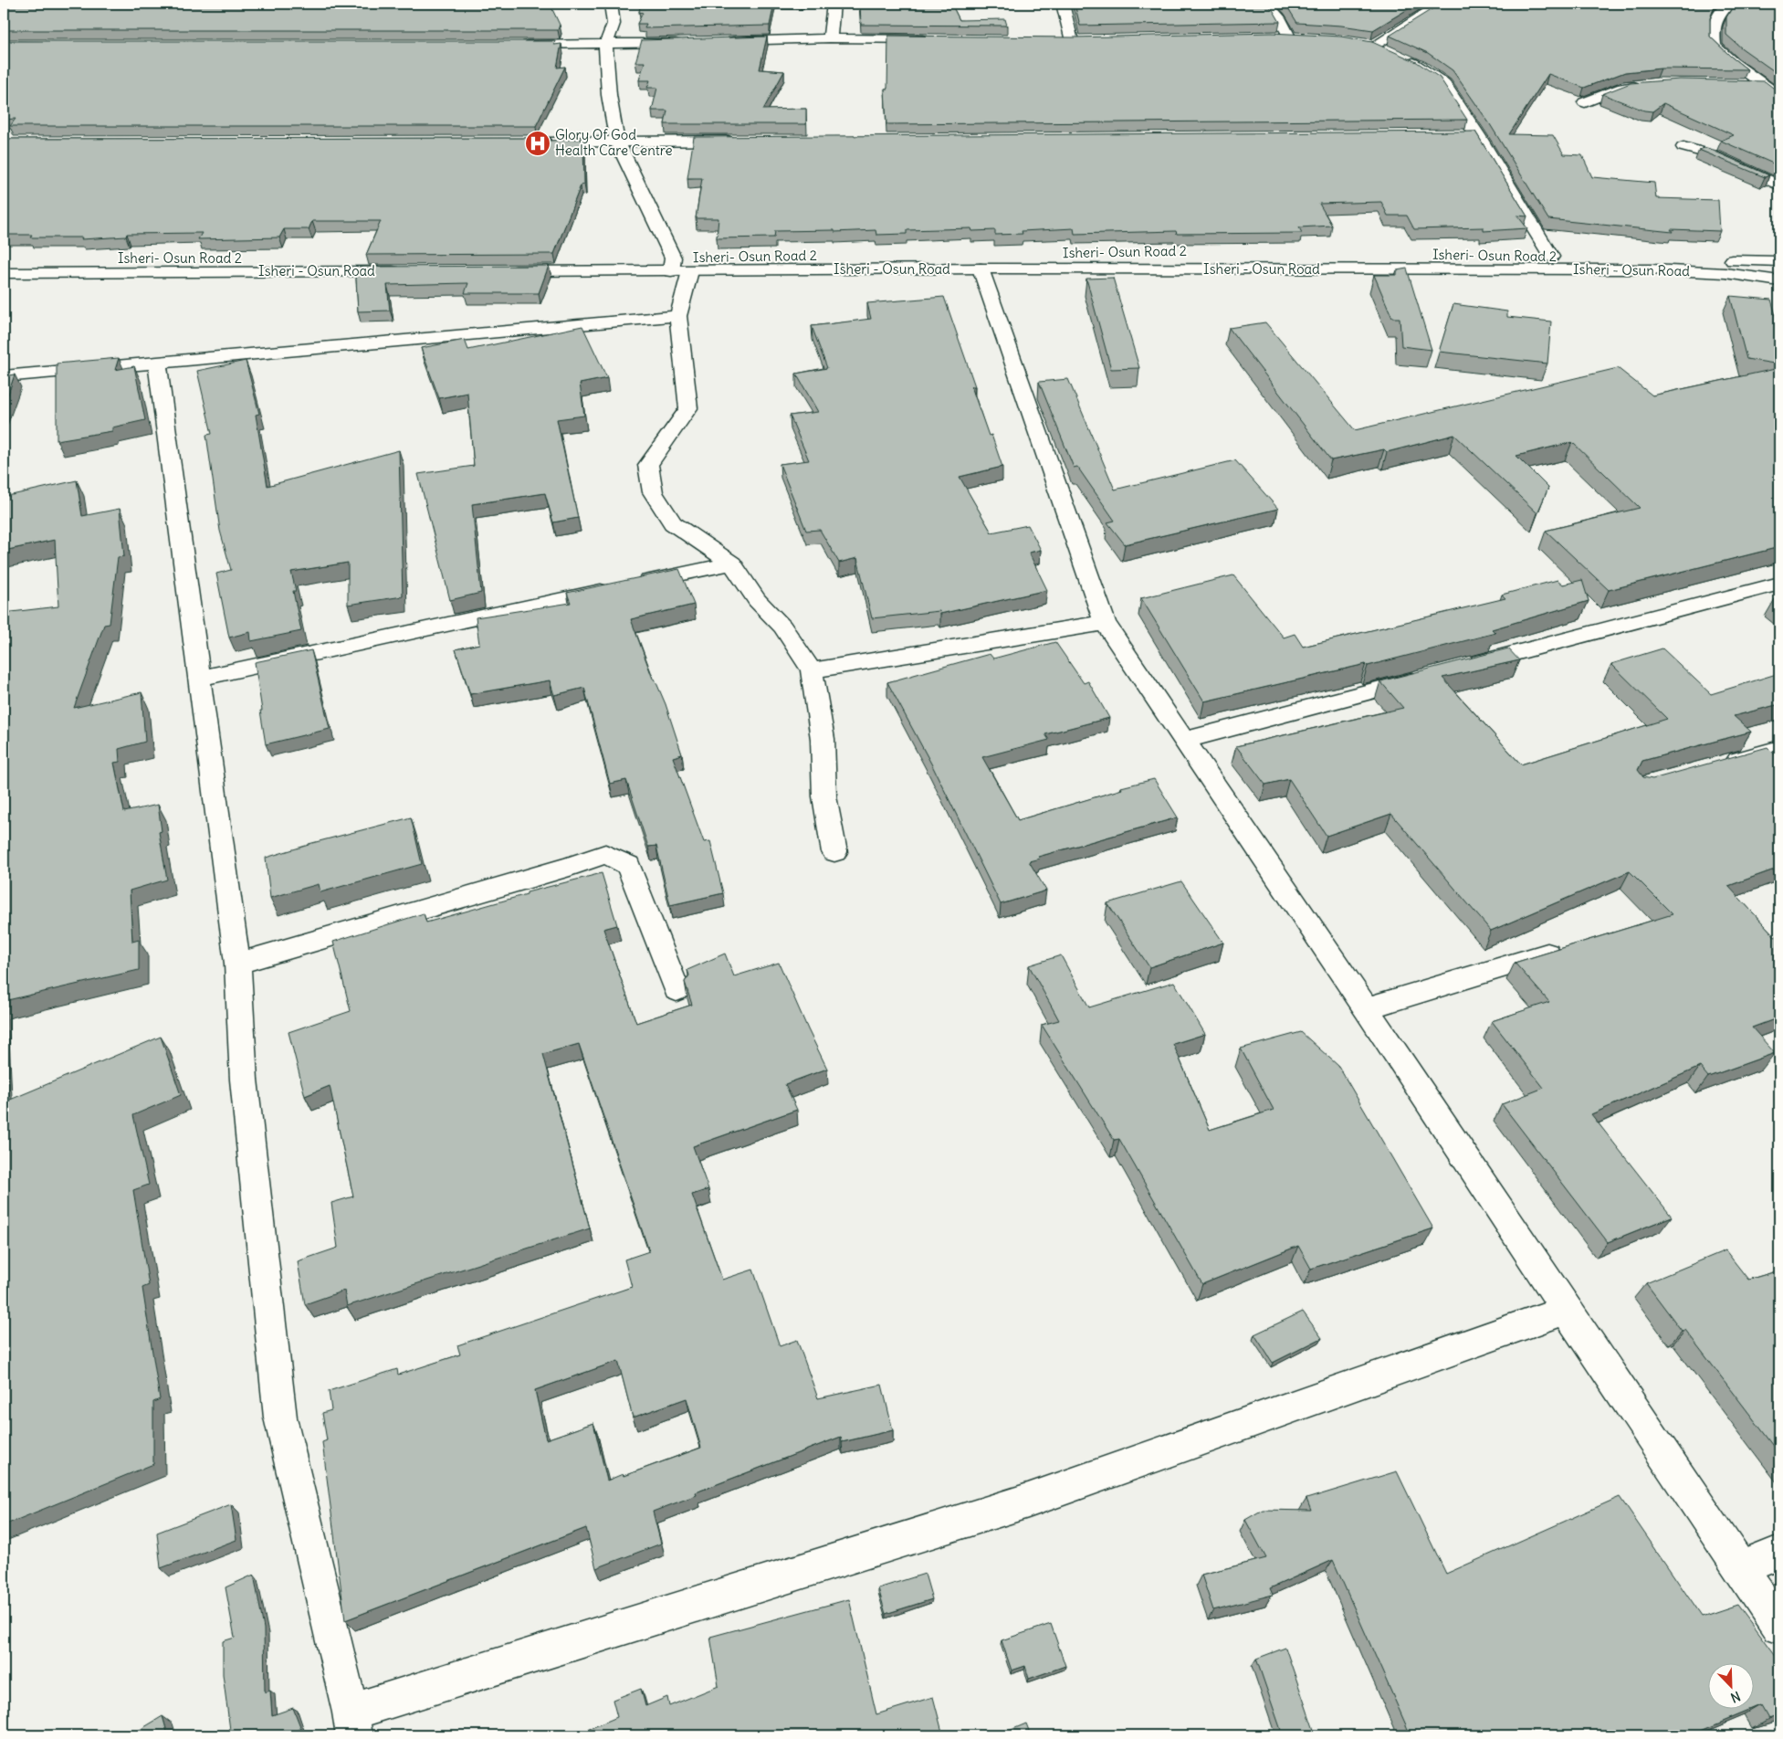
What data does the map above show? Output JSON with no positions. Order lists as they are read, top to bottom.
{
  "streets": {
    "street": ["Isheri- Osun Road 2", "Isheri - Osun Road"]
  },
  "crossings": [
    ["Isheri- Osun Road 2", "Isheri - Osun Road"]
  ],
  "places": {
    "hospital": ["Glory Of God Health Care Centre"]
  },
  "north": "bottom right"
}
